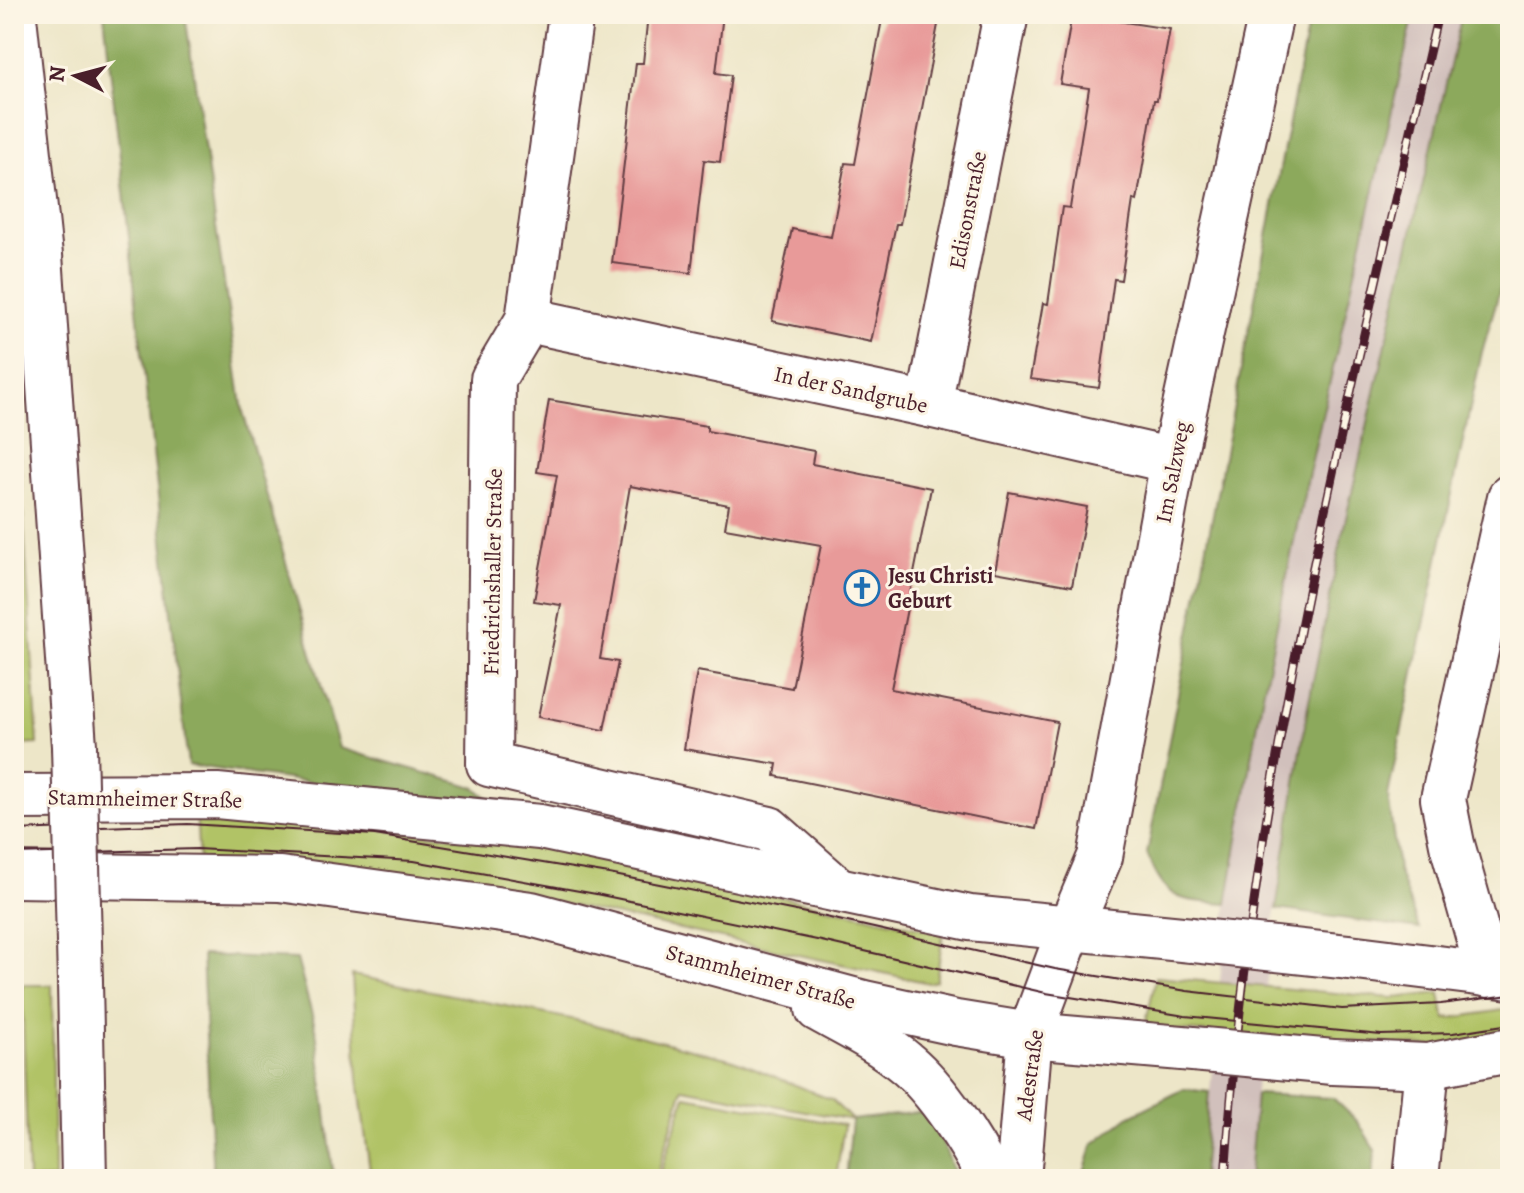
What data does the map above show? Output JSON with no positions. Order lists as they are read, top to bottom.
{
  "streets": {
    "main road": [
      "Edisonstraße",
      "In der Sandgrube",
      "Im Salzweg",
      "Friedrichshaller Straße",
      "Stammheimer Straße",
      "Adestraße"
    ]
  },
  "crossings": [
    ["Edisonstraße", "In der Sandgrube"],
    ["In der Sandgrube", "Im Salzweg"],
    ["In der Sandgrube", "Friedrichshaller Straße"],
    ["Im Salzweg", "Stammheimer Straße"],
    ["Im Salzweg", "Adestraße"],
    ["Friedrichshaller Straße", "Stammheimer Straße"],
    ["Stammheimer Straße", "Adestraße"]
  ],
  "places": {
    "church": ["Jesu Christi Geburt"]
  },
  "north": "left"
}
